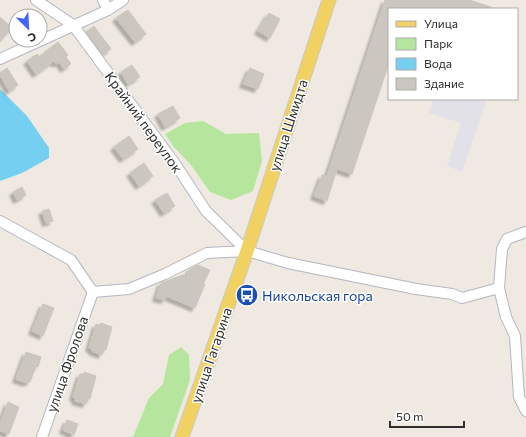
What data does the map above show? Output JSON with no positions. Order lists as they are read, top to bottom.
{
  "streets": {
    "main road": ["улица Шмидта", "улица Гагарина"],
    "street": ["Крайний переулок", "улица Фролова"]
  },
  "crossings": [
    ["Крайний переулок", "улица Шмидта"],
    ["Крайний переулок", "улица Гагарина"],
    ["улица Шмидта", "улица Гагарина"]
  ],
  "places": {
    "bus stop": ["Никольская гора"]
  },
  "legend": [
    "Улица",
    "Парк",
    "Вода",
    "Здание"
  ],
  "scale_bar": "50 m",
  "north": "bottom right"
}
